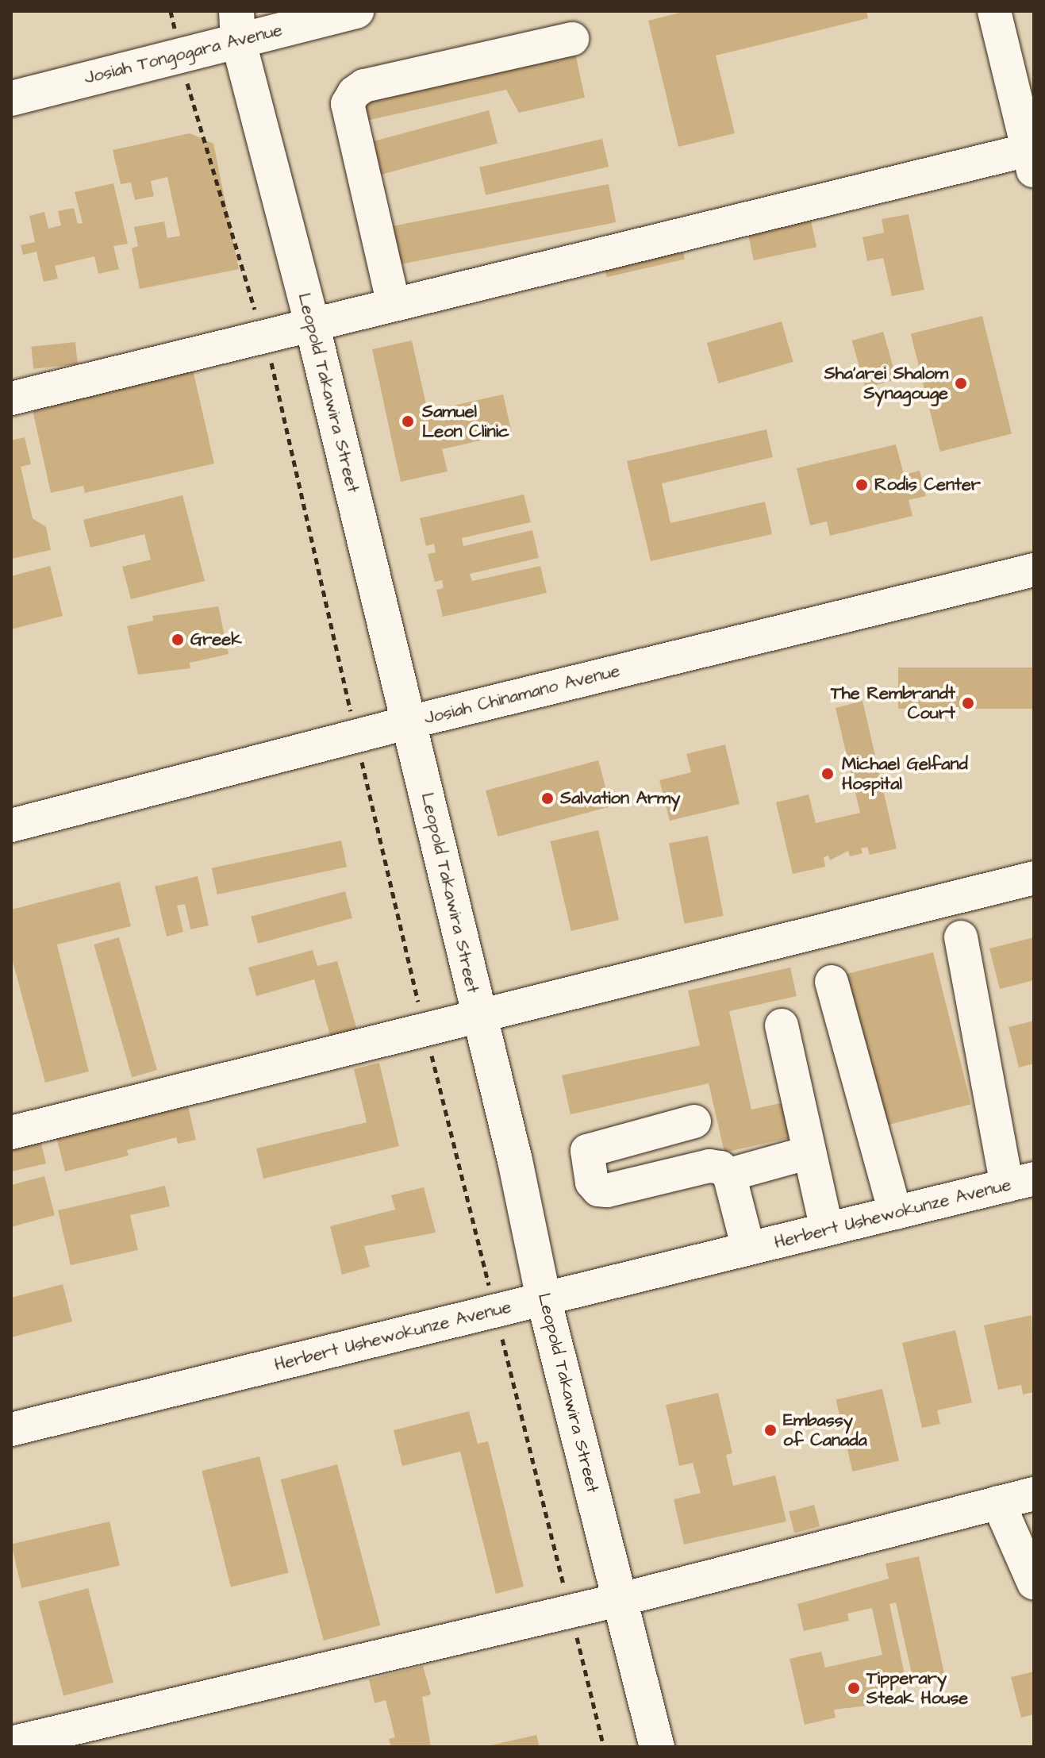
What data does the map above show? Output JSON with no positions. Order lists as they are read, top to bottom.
{
  "streets": {
    "main road": ["Josiah Tongogara Avenue", "Leopold Takawira Street"],
    "street": ["Josiah Chinamano Avenue", "Herbert Ushewokunze Avenue"]
  },
  "crossings": [
    ["Josiah Tongogara Avenue", "Leopold Takawira Street"],
    ["Leopold Takawira Street", "Josiah Chinamano Avenue"],
    ["Leopold Takawira Street", "Herbert Ushewokunze Avenue"]
  ],
  "places": [
    "Sha'arei Shalom Synagouge",
    "Samuel Leon Clinic",
    "Rodis Center",
    "Greek",
    "The Rembrandt Court",
    "Michael Gelfand Hospital",
    "Salvation Army",
    "Embassy of Canada",
    "Tipperary Steak House"
  ]
}
